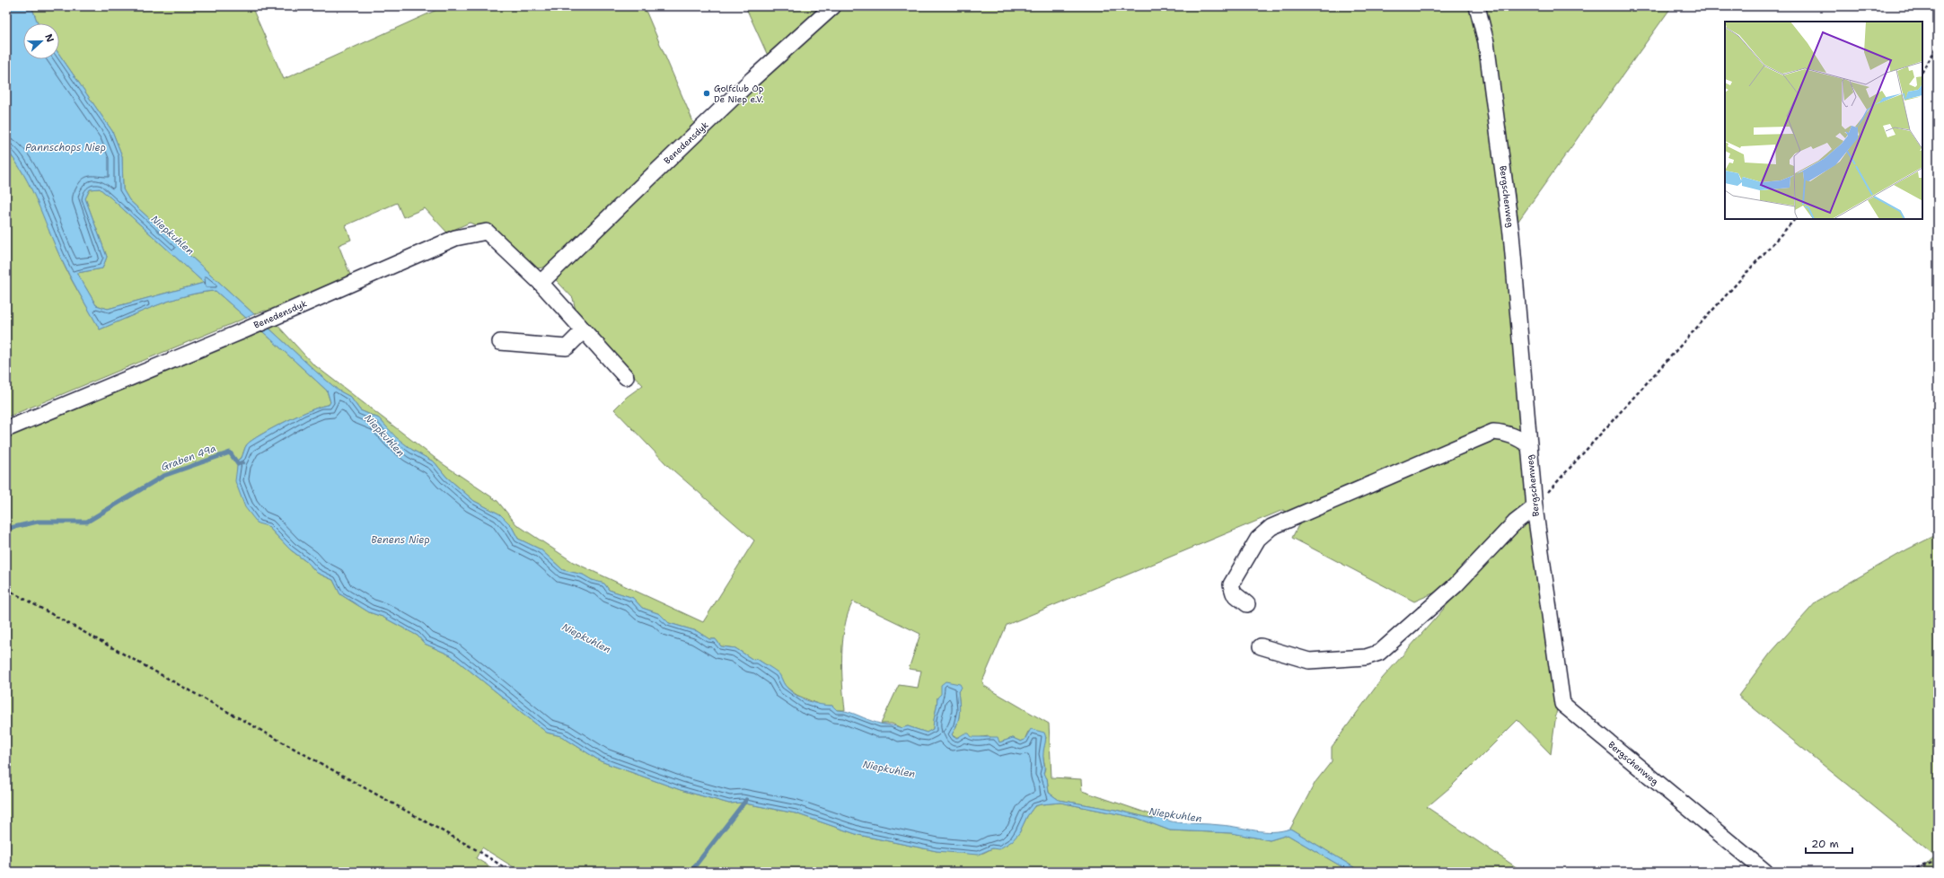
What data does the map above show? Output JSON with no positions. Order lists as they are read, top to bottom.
{
  "streets": {
    "street": ["Benedensdyk", "Bergschenweg"]
  },
  "water": [
    "Pannschops Niep",
    "Niepkuhlen",
    "Graben 49a",
    "Benens Niep"
  ],
  "places": ["Golfclub Op De Niep e.V."],
  "scale_bar": "20 m",
  "north": "right"
}
